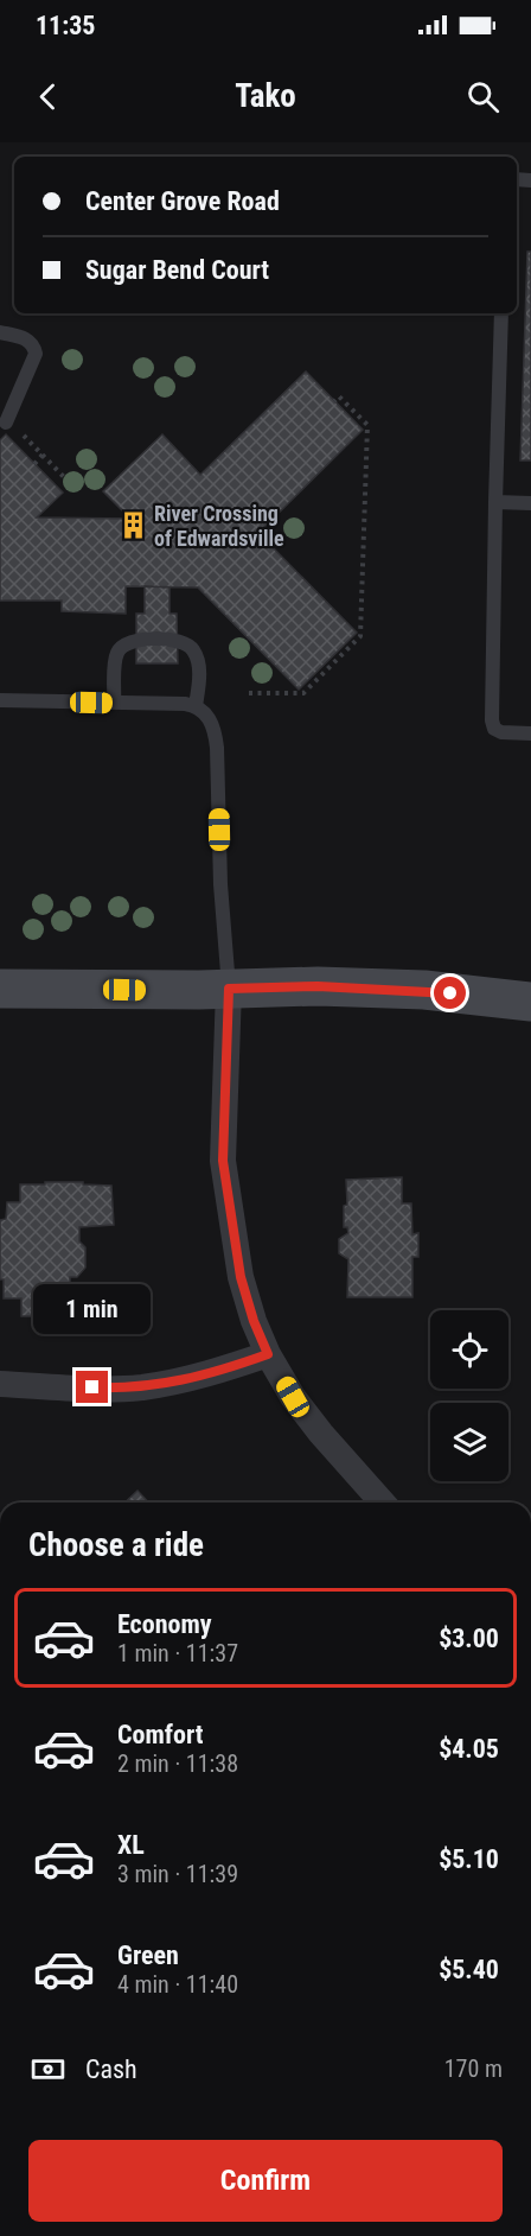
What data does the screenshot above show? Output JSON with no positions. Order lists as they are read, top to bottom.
{
  "places": {
    "building": ["River Crossing of Edwardsville"]
  },
  "page": {
    "status": "11:35",
    "header": "Tako",
    "banner": ["Center Grove Road", "Sugar Bend Court"],
    "bubble": "1 min",
    "heading": "Choose a ride",
    "list": [
      {
        "name": "Economy",
        "note": "1 min · 11:37",
        "value": "$3.00"
      },
      {
        "name": "Comfort",
        "note": "2 min · 11:38",
        "value": "$4.05"
      },
      {
        "name": "XL",
        "note": "3 min · 11:39",
        "value": "$5.10"
      },
      {
        "name": "Green",
        "note": "4 min · 11:40",
        "value": "$5.40"
      }
    ],
    "pay": ["Cash", "170 m"],
    "buttons": "Confirm"
  }
}
